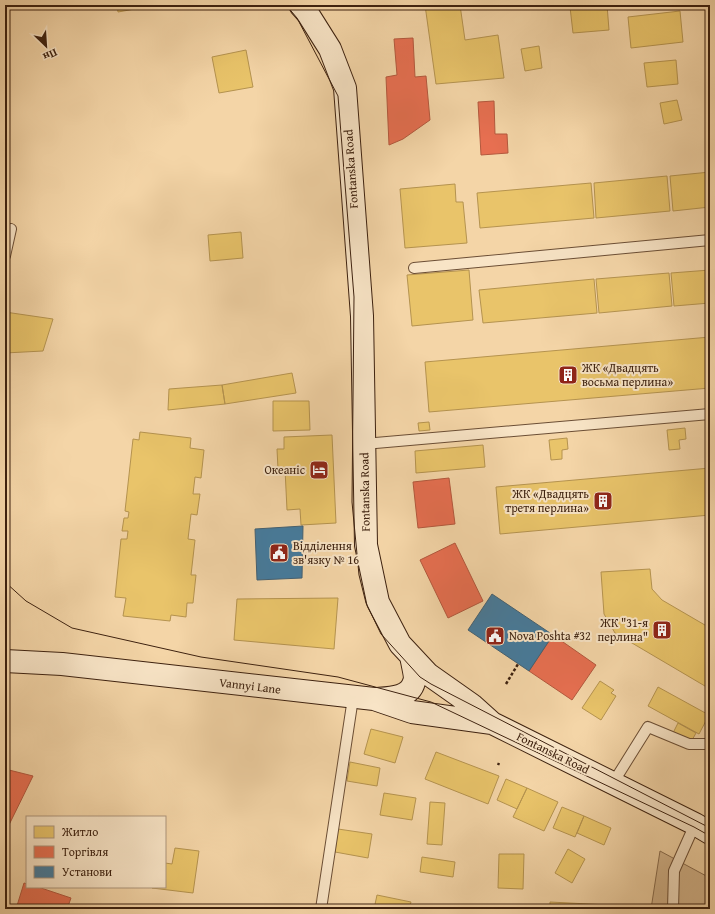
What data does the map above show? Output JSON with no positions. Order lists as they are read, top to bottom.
{
  "streets": {
    "main road": ["Fontanska Road", "Vannyi Lane"]
  },
  "crossings": [
    ["Fontanska Road", "Vannyi Lane"]
  ],
  "places": {
    "building": ["ЖК «Двадцять восьма перлина»", "ЖК «Двадцять третя перлина»", "ЖК \"31-я перлина\""],
    "hotel": ["Океаніс"],
    "public building": ["Відділення зв'язку № 16", "Nova Poshta #32"]
  },
  "legend": ["Житло", "Торгівля", "Установи"],
  "north": "bottom right"
}
